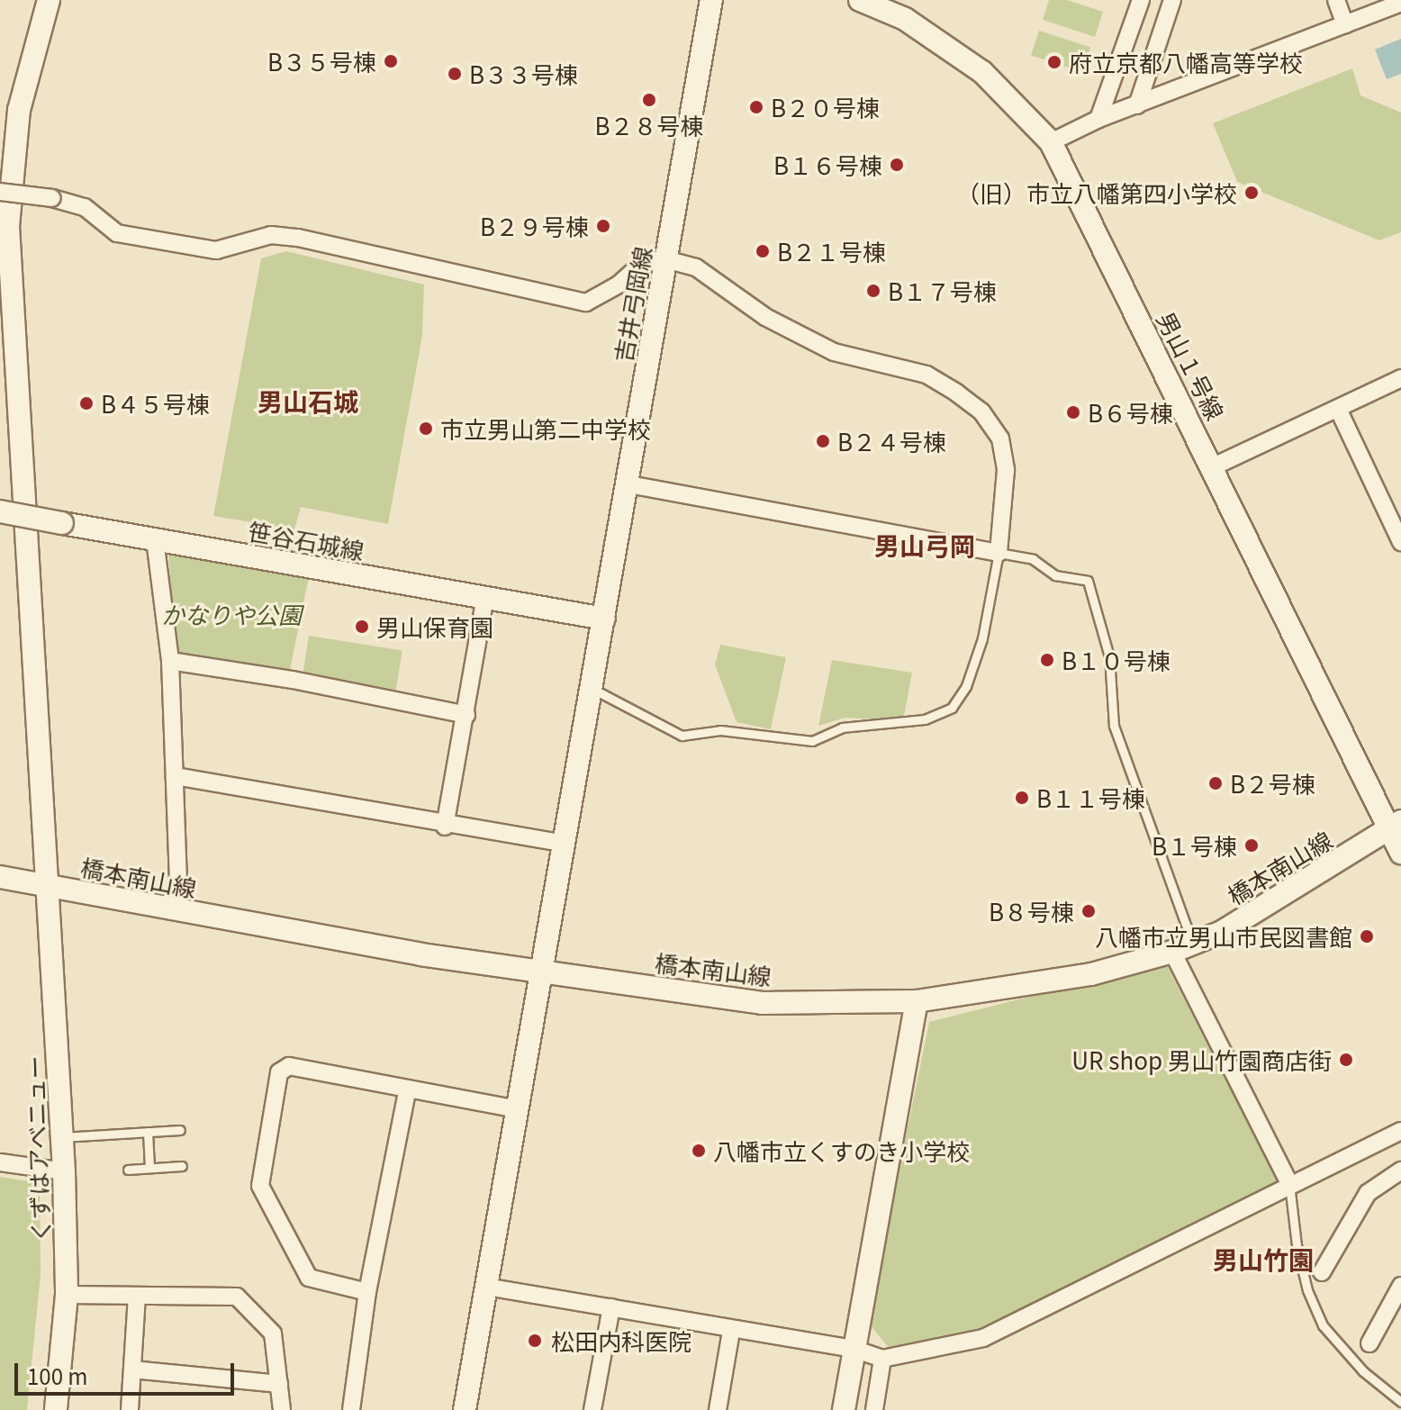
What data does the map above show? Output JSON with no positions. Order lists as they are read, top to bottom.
{
  "streets": {
    "street": [
      "吉井弓岡線",
      "男山１号線",
      "笹谷石城線",
      "橋本南山線",
      "くずはアベニュー"
    ]
  },
  "crossings": [
    ["吉井弓岡線", "笹谷石城線"],
    ["吉井弓岡線", "橋本南山線"],
    ["男山１号線", "橋本南山線"],
    ["橋本南山線", "くずはアベニュー"]
  ],
  "districts": ["男山石城", "男山弓岡", "男山竹園"],
  "parks": ["かなりや公園"],
  "places": [
    "B３５号棟",
    "府立京都八幡高等学校",
    "B３３号棟",
    "B２８号棟",
    "B２０号棟",
    "B１６号棟",
    "（旧）市立八幡第四小学校",
    "B２９号棟",
    "B２１号棟",
    "B１７号棟",
    "B４５号棟",
    "B６号棟",
    "市立男山第二中学校",
    "B２４号棟",
    "男山保育園",
    "B１０号棟",
    "B２号棟",
    "B１１号棟",
    "B１号棟",
    "B８号棟",
    "八幡市立男山市民図書館",
    "UR shop 男山竹園商店街",
    "八幡市立くすのき小学校",
    "松田内科医院"
  ],
  "scale_bar": "100 m"
}
